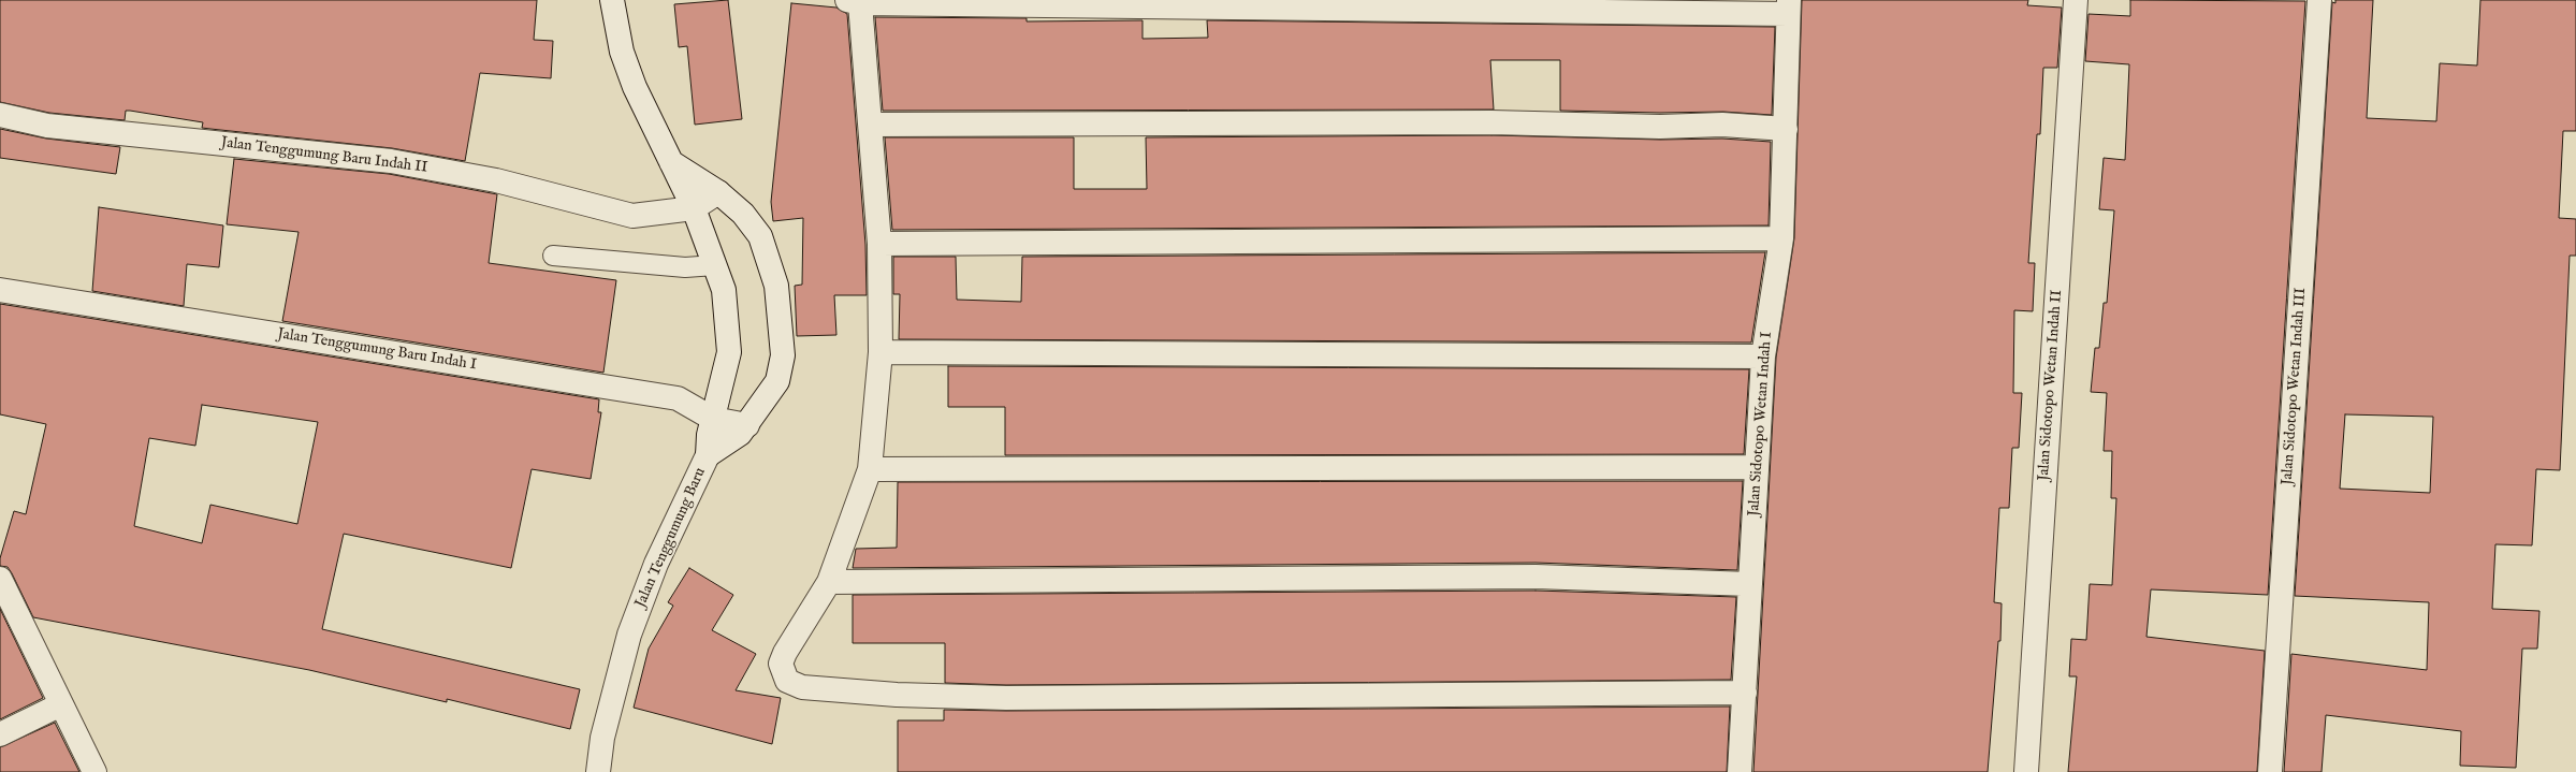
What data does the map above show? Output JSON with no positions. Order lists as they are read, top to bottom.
{
  "streets": {
    "street": [
      "Jalan Tenggumung Baru Indah II",
      "Jalan Tenggumung Baru Indah I",
      "Jalan Sidotopo Wetan Indah II",
      "Jalan Sidotopo Wetan Indah III",
      "Jalan Sidotopo Wetan Indah I",
      "Jalan Tenggumung Baru"
    ]
  },
  "crossings": [
    ["Jalan Tenggumung Baru Indah II", "Jalan Tenggumung Baru"],
    ["Jalan Tenggumung Baru Indah I", "Jalan Tenggumung Baru"]
  ]
}
